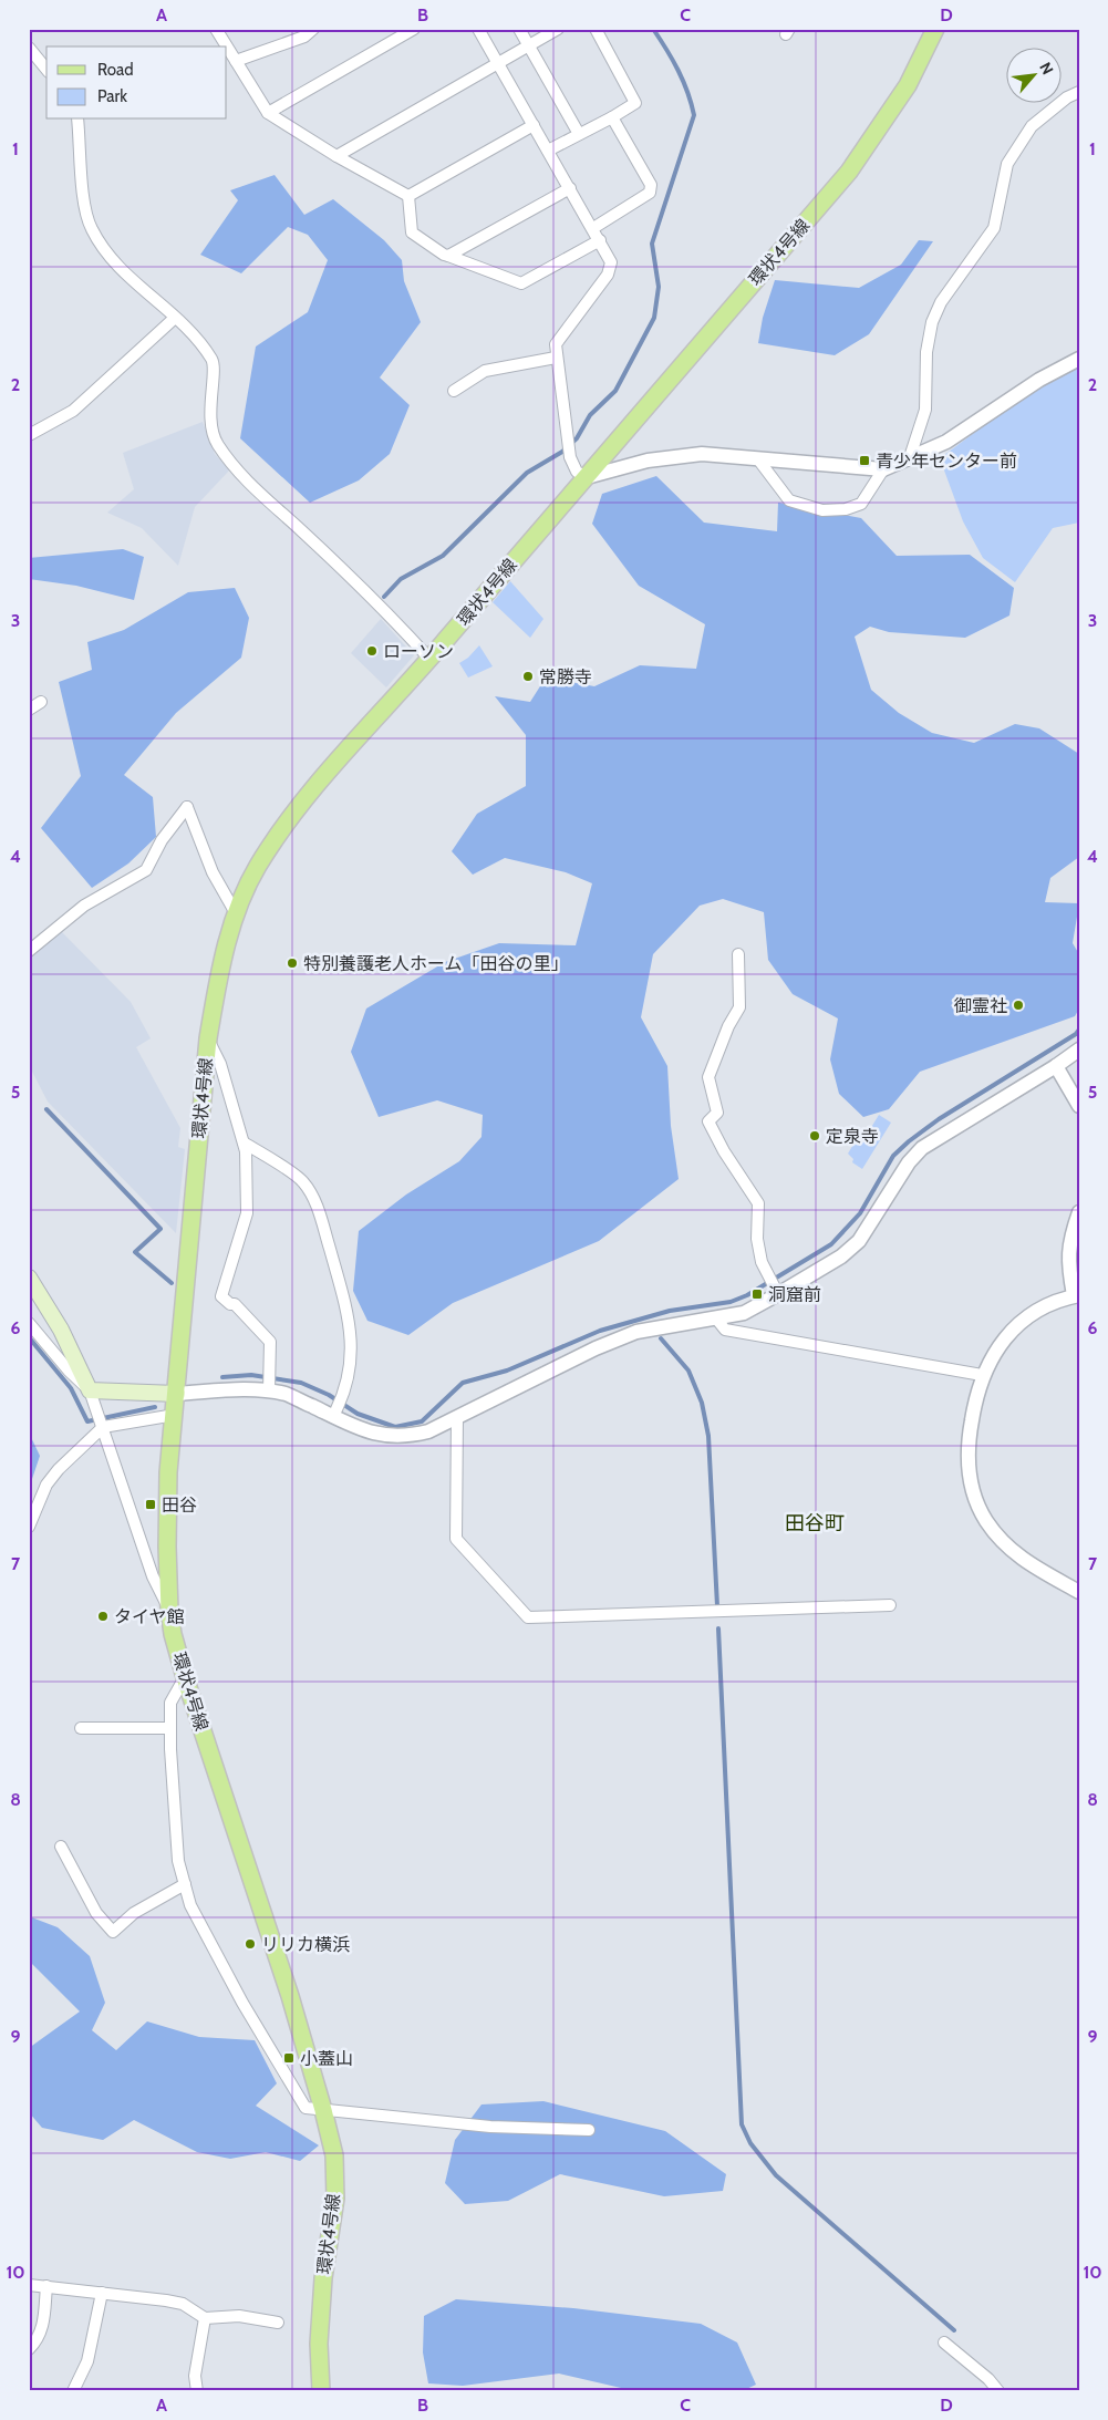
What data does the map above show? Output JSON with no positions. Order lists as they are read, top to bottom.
{
  "streets": {
    "main road": ["環状4号線"]
  },
  "districts": ["田谷町"],
  "places": {
    "transit": [
      "青少年センター前",
      "洞窟前",
      "田谷",
      "小蓋山"
    ],
    "other": [
      "ローソン",
      "常勝寺",
      "特別養護老人ホーム「田谷の里」",
      "御霊社",
      "定泉寺",
      "タイヤ館",
      "リリカ横浜"
    ]
  },
  "legend": ["Road", "Park"],
  "north": "top right",
  "grid": {
    "columns": [
      "A",
      "B",
      "C",
      "D"
    ],
    "rows": [
      "1",
      "2",
      "3",
      "4",
      "5",
      "6",
      "7",
      "8",
      "9",
      "10"
    ]
  }
}
